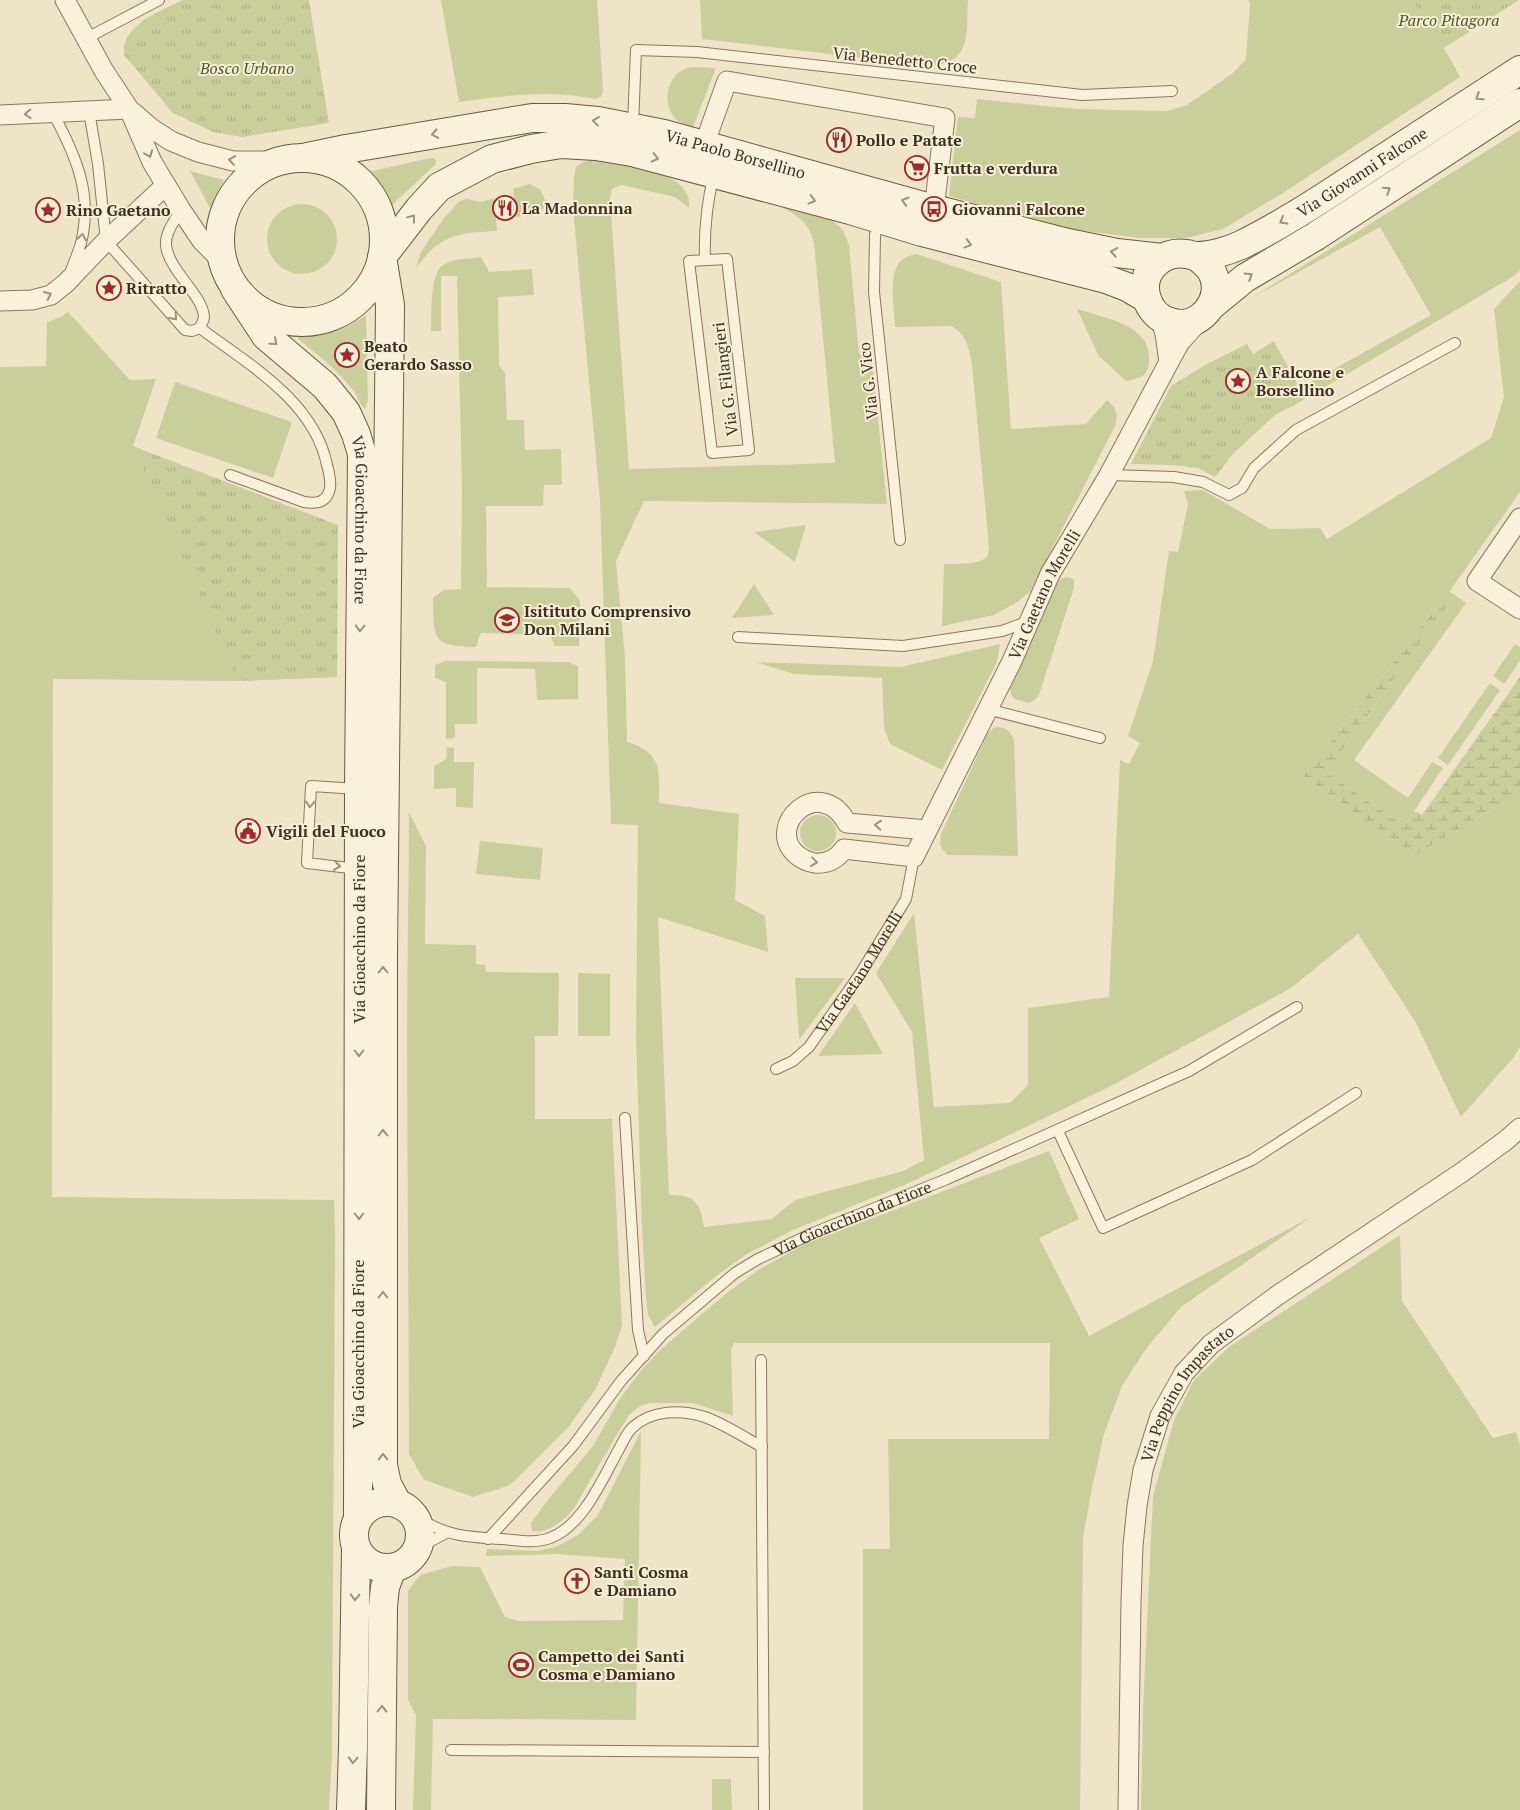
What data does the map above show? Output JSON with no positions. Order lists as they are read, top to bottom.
{
  "streets": {
    "street": [
      "Via Paolo Borsellino",
      "Via Giovanni Falcone",
      "Via Gioacchino da Fiore",
      "Via Gaetano Morelli",
      "Via Peppino Impastato"
    ],
    "lane": ["Via Benedetto Croce", "Via G. Filangieri", "Via G. Vico"]
  },
  "crossings": [
    ["Via Benedetto Croce", "Via Paolo Borsellino"],
    ["Via Paolo Borsellino", "Via Giovanni Falcone"],
    ["Via Paolo Borsellino", "Via G. Vico"],
    ["Via Paolo Borsellino", "Via Gioacchino da Fiore"],
    ["Via Paolo Borsellino", "Via Gaetano Morelli"],
    ["Via Giovanni Falcone", "Via Gaetano Morelli"]
  ],
  "parks": ["Parco Pitagora", "Bosco Urbano"],
  "places": {
    "restaurant": ["Pollo e Patate", "La Madonnina"],
    "supermarket": ["Frutta e verdura"],
    "bus stop": ["Giovanni Falcone"],
    "place": [
      "Rino Gaetano",
      "Ritratto",
      "Beato Gerardo Sasso",
      "A Falcone e Borsellino"
    ],
    "school or university": ["Isitituto Comprensivo Don Milani"],
    "public building": ["Vigili del Fuoco"],
    "church": ["Santi Cosma e Damiano"],
    "sports": ["Campetto dei Santi Cosma e Damiano"]
  }
}
